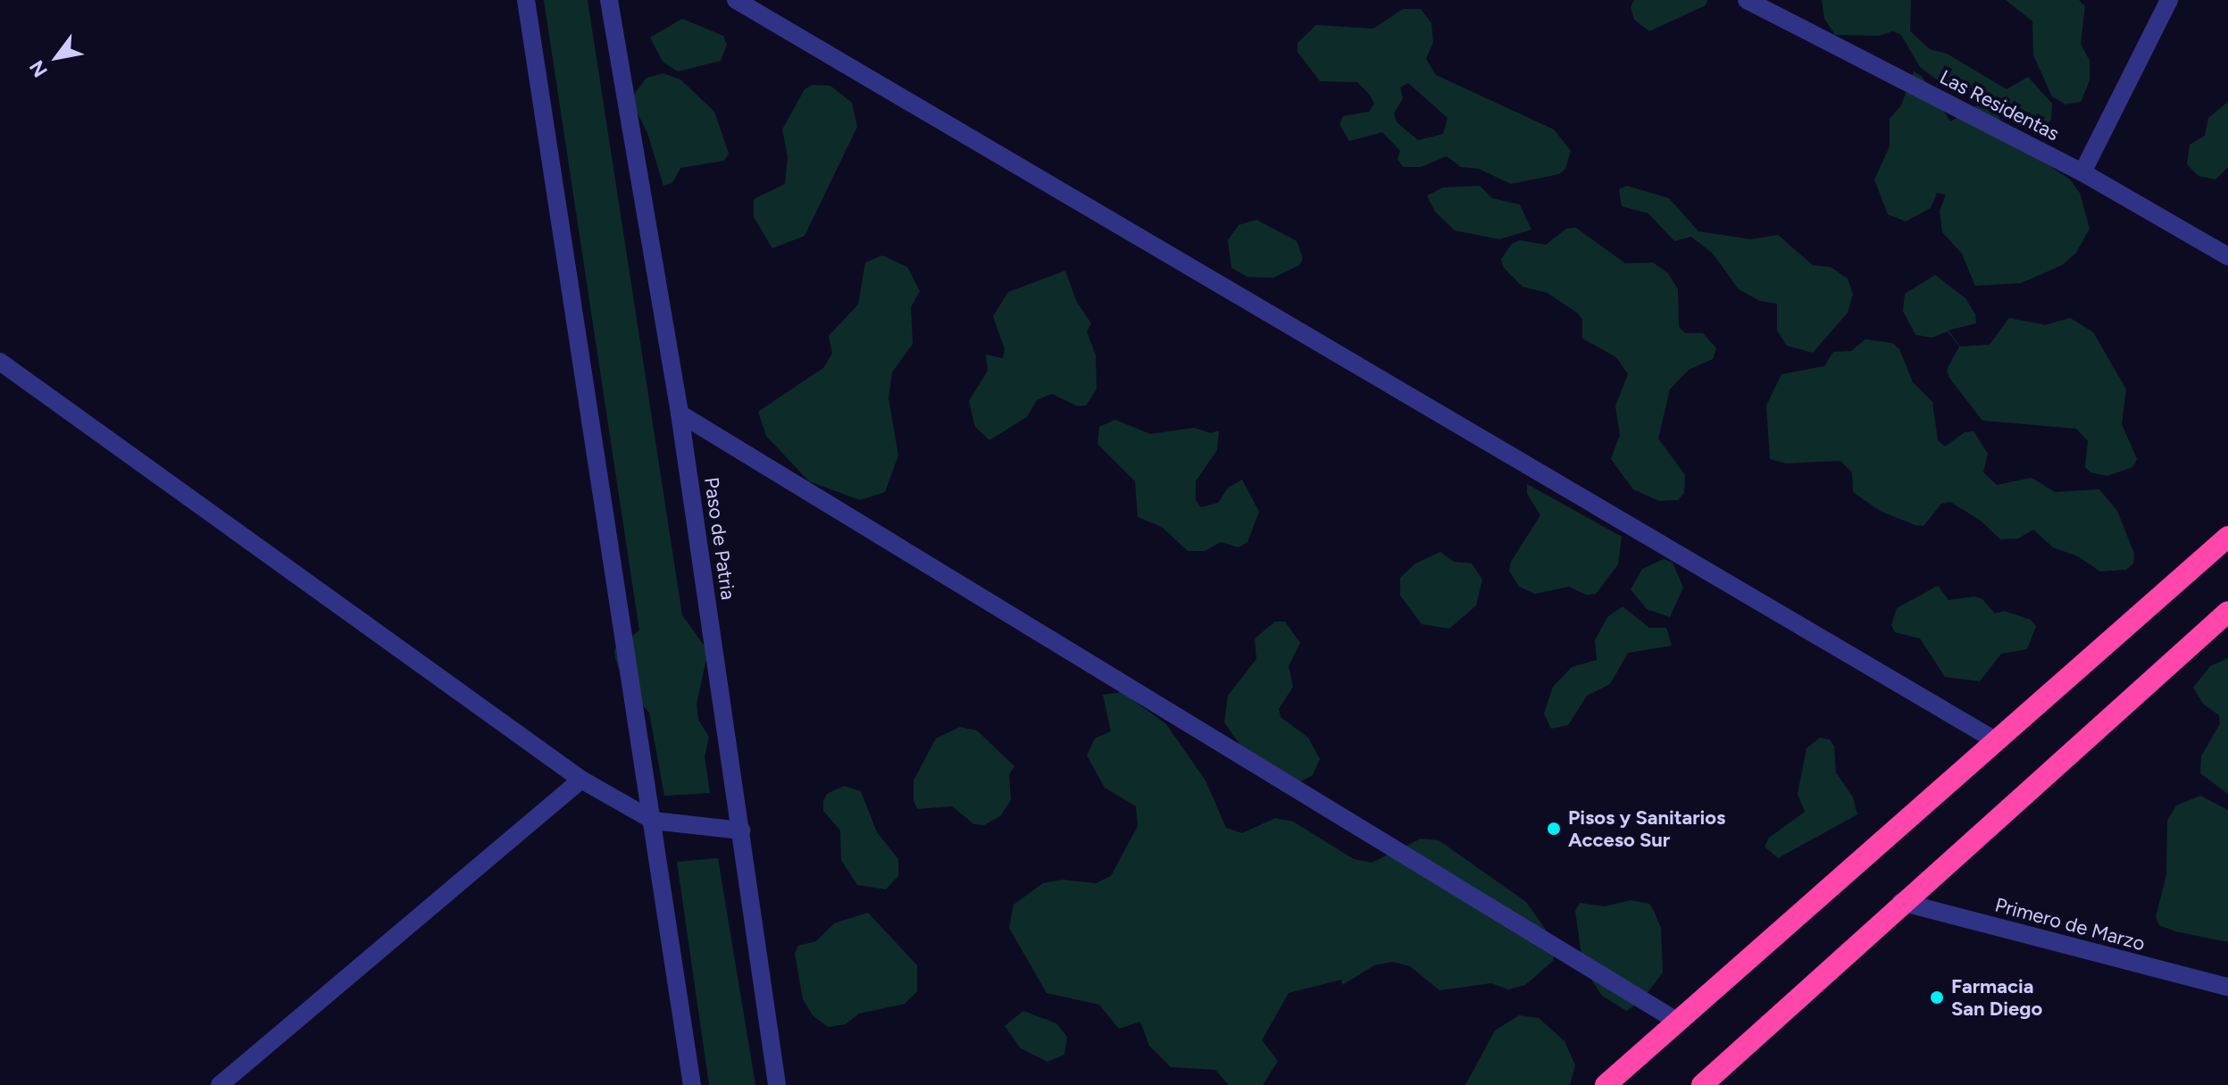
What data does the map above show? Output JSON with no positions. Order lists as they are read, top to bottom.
{
  "streets": {
    "street": ["Las Residentas", "Paso de Patria", "Primero de Marzo"]
  },
  "places": ["Pisos y Sanitarios Acceso Sur", "Farmacia San Diego"],
  "north": "bottom left"
}
